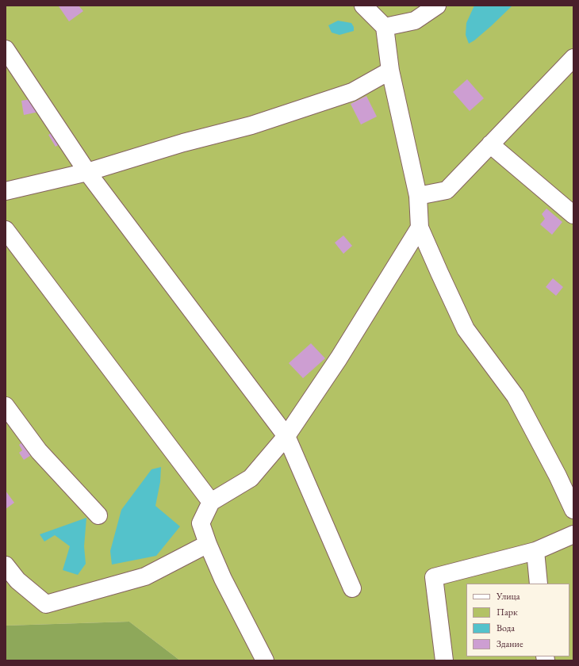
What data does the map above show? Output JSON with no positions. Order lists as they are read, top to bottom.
{
  "legend": [
    "Улица",
    "Парк",
    "Вода",
    "Здание"
  ]
}
